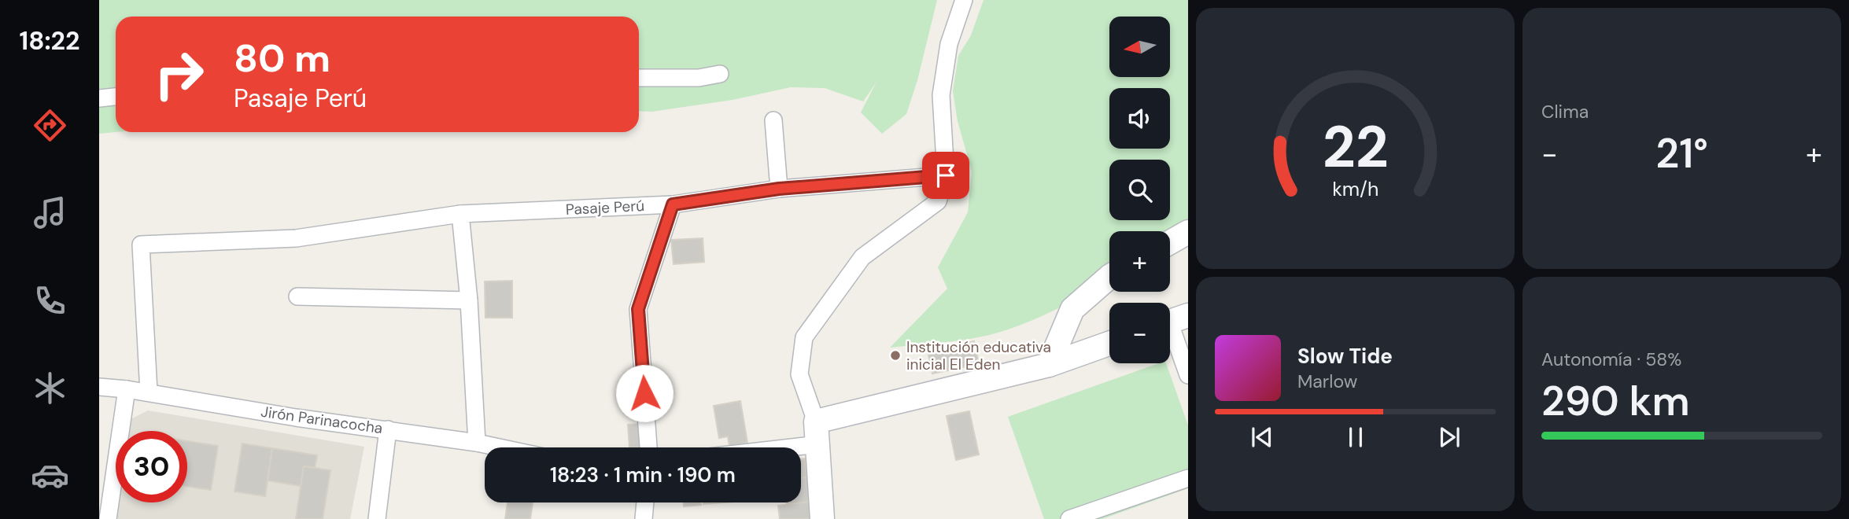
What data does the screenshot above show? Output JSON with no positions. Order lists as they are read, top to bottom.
{
  "streets": {
    "street": ["Pasaje Perú", "Jirón Parinacocha"]
  },
  "crossings": [
    ["Pasaje Perú", "Jirón Parinacocha"]
  ],
  "places": ["Institución educativa inicial El Eden"],
  "north": "left",
  "page": {
    "tabs": "18:22",
    "tile": [
      "Clima",
      ["Autonomía · 58%", "290 km"]
    ],
    "map_buttons": ["+", "−"],
    "turn": ["80 m", "Pasaje Perú"],
    "heat": ["−", "21°", "+"],
    "song": ["Slow Tide", "Marlow"],
    "limit": "30",
    "trip": "18:23 · 1 min · 190 m",
    "gauge": ["22", "km/h"]
  }
}
